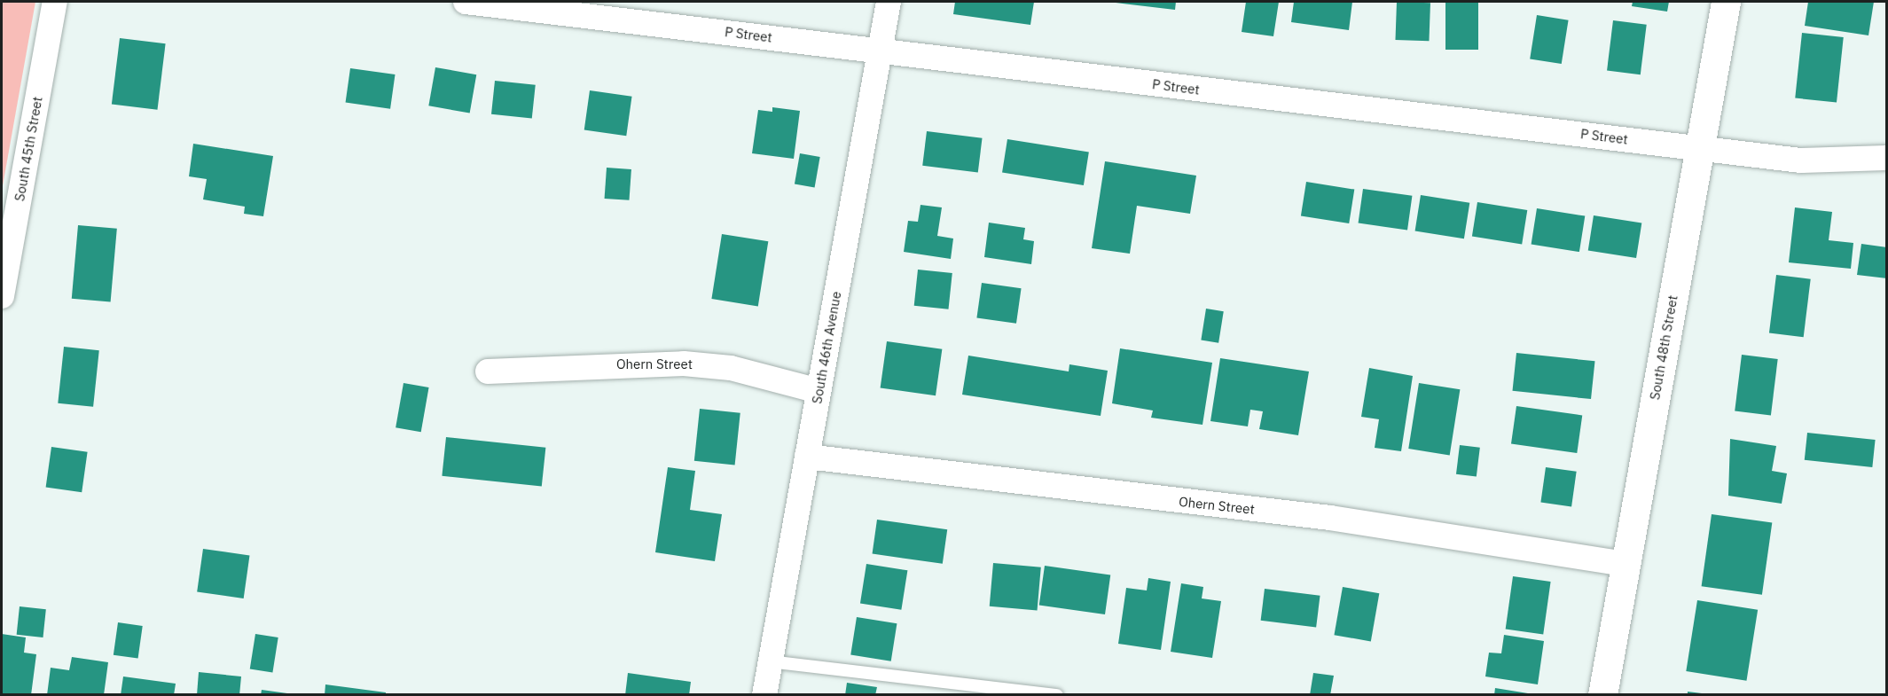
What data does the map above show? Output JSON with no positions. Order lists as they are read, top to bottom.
{
  "streets": {
    "main road": ["South 48th Street"],
    "street": [
      "P Street",
      "South 45th Street",
      "South 46th Avenue",
      "Ohern Street"
    ]
  },
  "crossings": [
    ["P Street", "South 46th Avenue"],
    ["P Street", "South 48th Street"],
    ["South 46th Avenue", "Ohern Street"],
    ["South 48th Street", "Ohern Street"]
  ]
}
